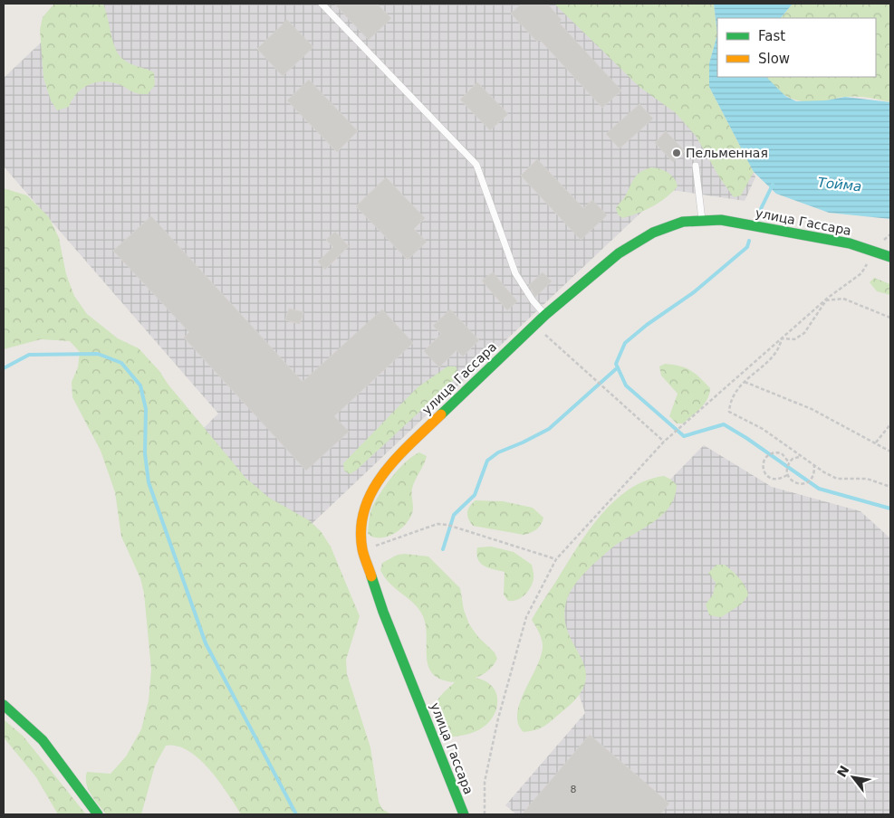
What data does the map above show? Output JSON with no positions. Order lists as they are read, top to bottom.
{
  "streets": {
    "main road": ["улица Гассара"]
  },
  "water": ["Тойма"],
  "places": ["Пельменная"],
  "house_numbers": ["8"],
  "legend": ["Fast", "Slow"],
  "north": "top left"
}
